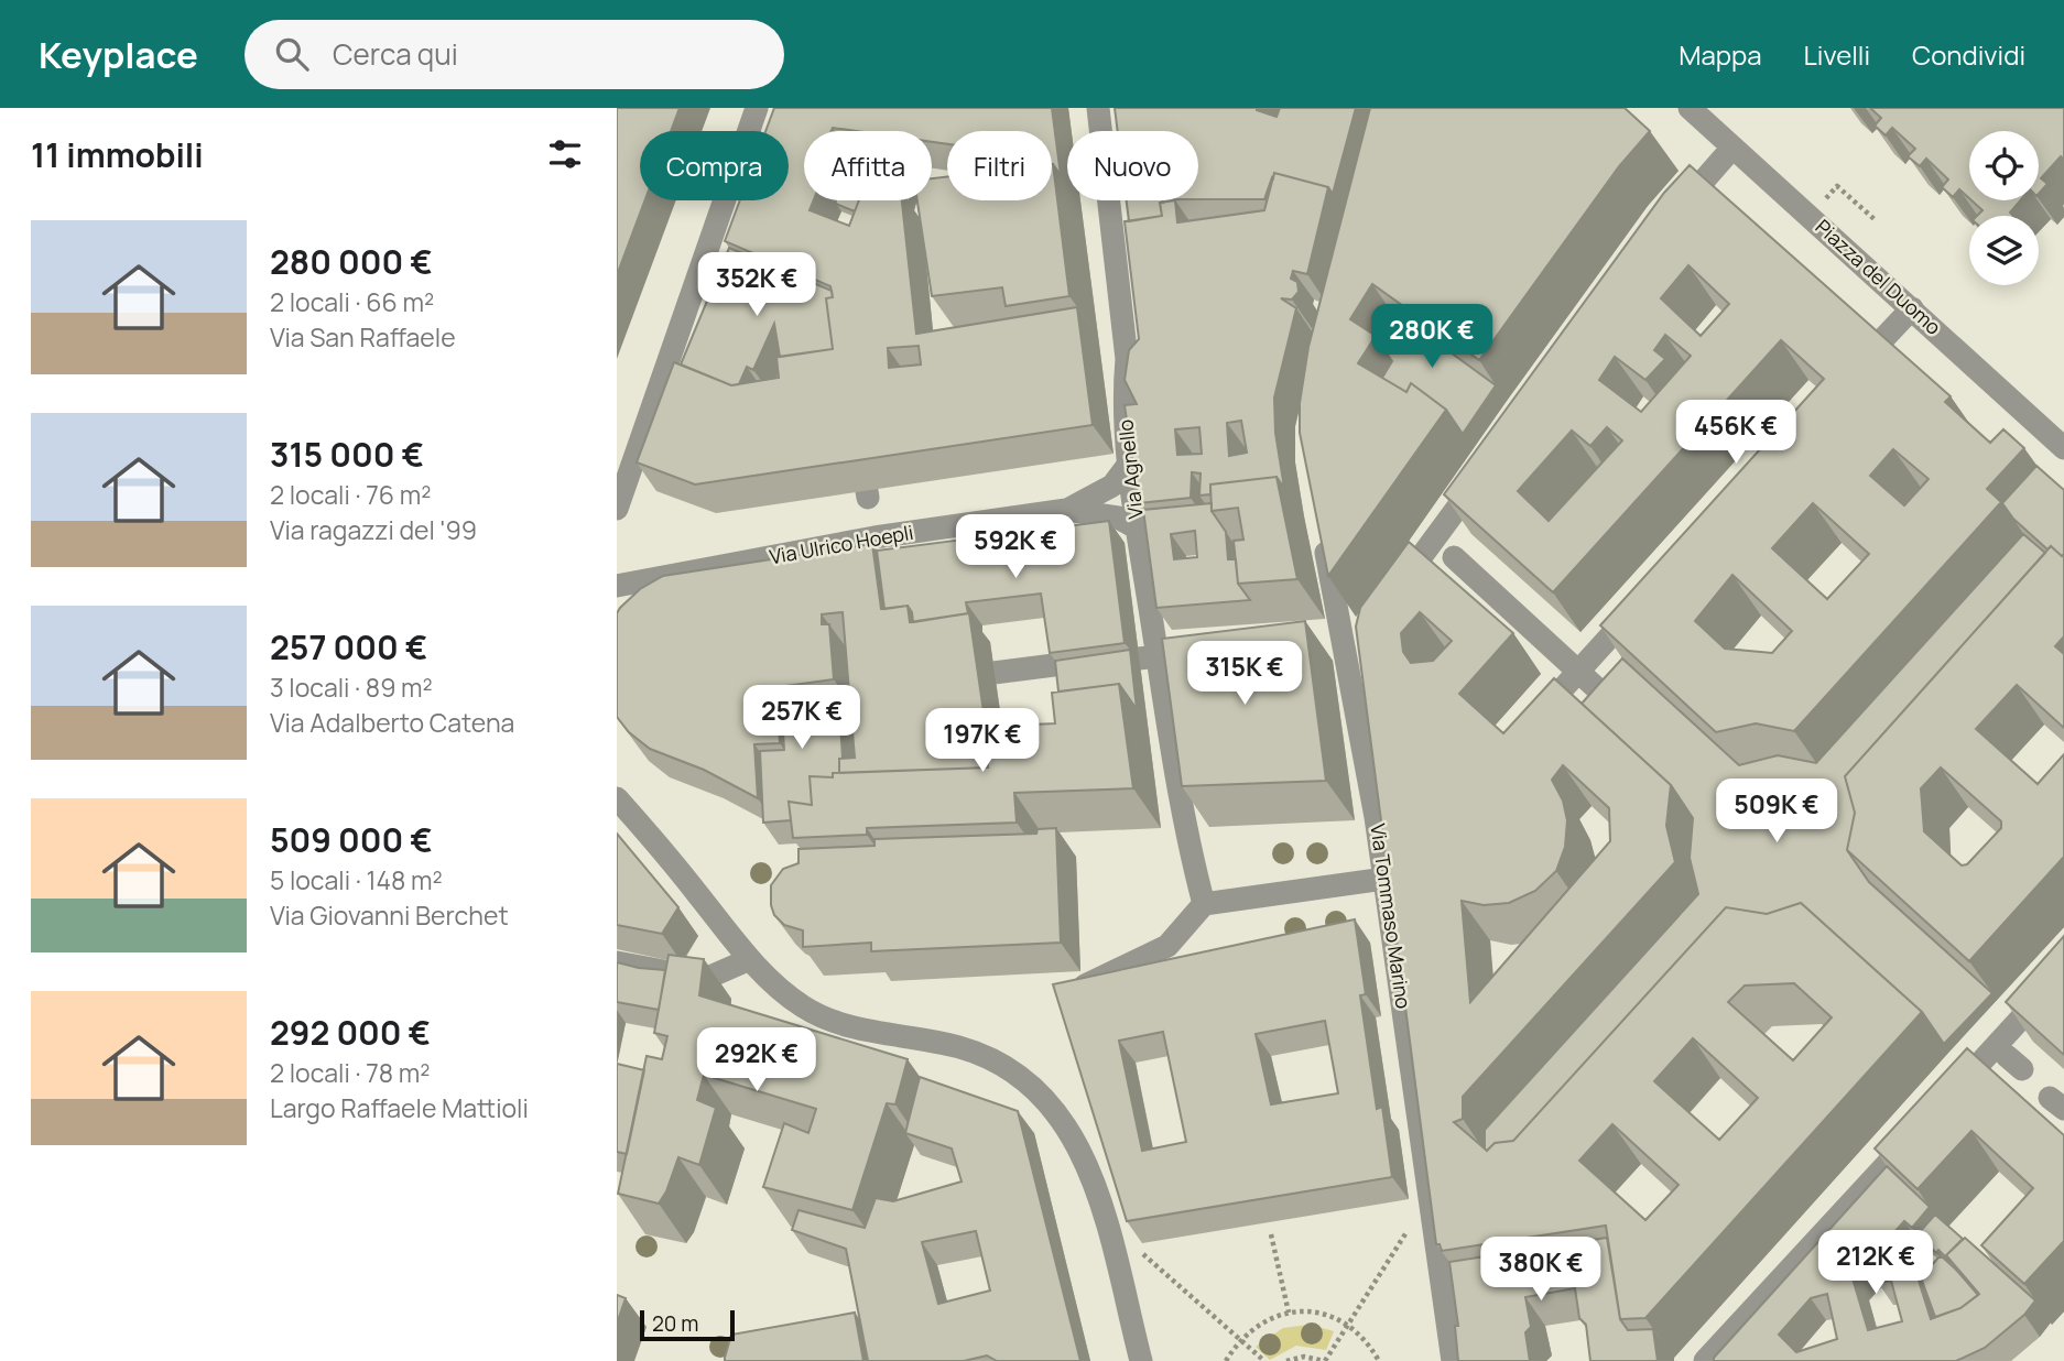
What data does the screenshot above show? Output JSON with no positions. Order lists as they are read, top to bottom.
{
  "streets": {
    "street": [
      "Piazza del Duomo",
      "Via Agnello",
      "Via Ulrico Hoepli",
      "Via Tommaso Marino"
    ]
  },
  "crossings": [
    ["Via Agnello", "Via Ulrico Hoepli"]
  ],
  "scale_bar": "20 m",
  "page": {
    "header": "Keyplace",
    "search": "Cerca qui",
    "nav": ["Mappa", "Livelli", "Condividi"],
    "heading": "11 immobili",
    "chip": [
      "Compra",
      "Affitta",
      "Filtri",
      "Nuovo"
    ],
    "list": [
      {
        "name": "280 000 €",
        "note": "2 locali · 66 m² · Via San Raffaele"
      },
      {
        "name": "315 000 €",
        "note": "2 locali · 76 m² · Via ragazzi del '99"
      },
      {
        "name": "257 000 €",
        "note": "3 locali · 89 m² · Via Adalberto Catena"
      },
      {
        "name": "509 000 €",
        "note": "5 locali · 148 m² · Via Giovanni Berchet"
      },
      {
        "name": "292 000 €",
        "note": "2 locali · 78 m² · Largo Raffaele Mattioli"
      }
    ],
    "price": [
      "352K €",
      "280K €",
      "456K €",
      "592K €",
      "315K €",
      "257K €",
      "197K €",
      "509K €",
      "292K €",
      "212K €",
      "380K €"
    ],
    "scale": "20 m"
  }
}
